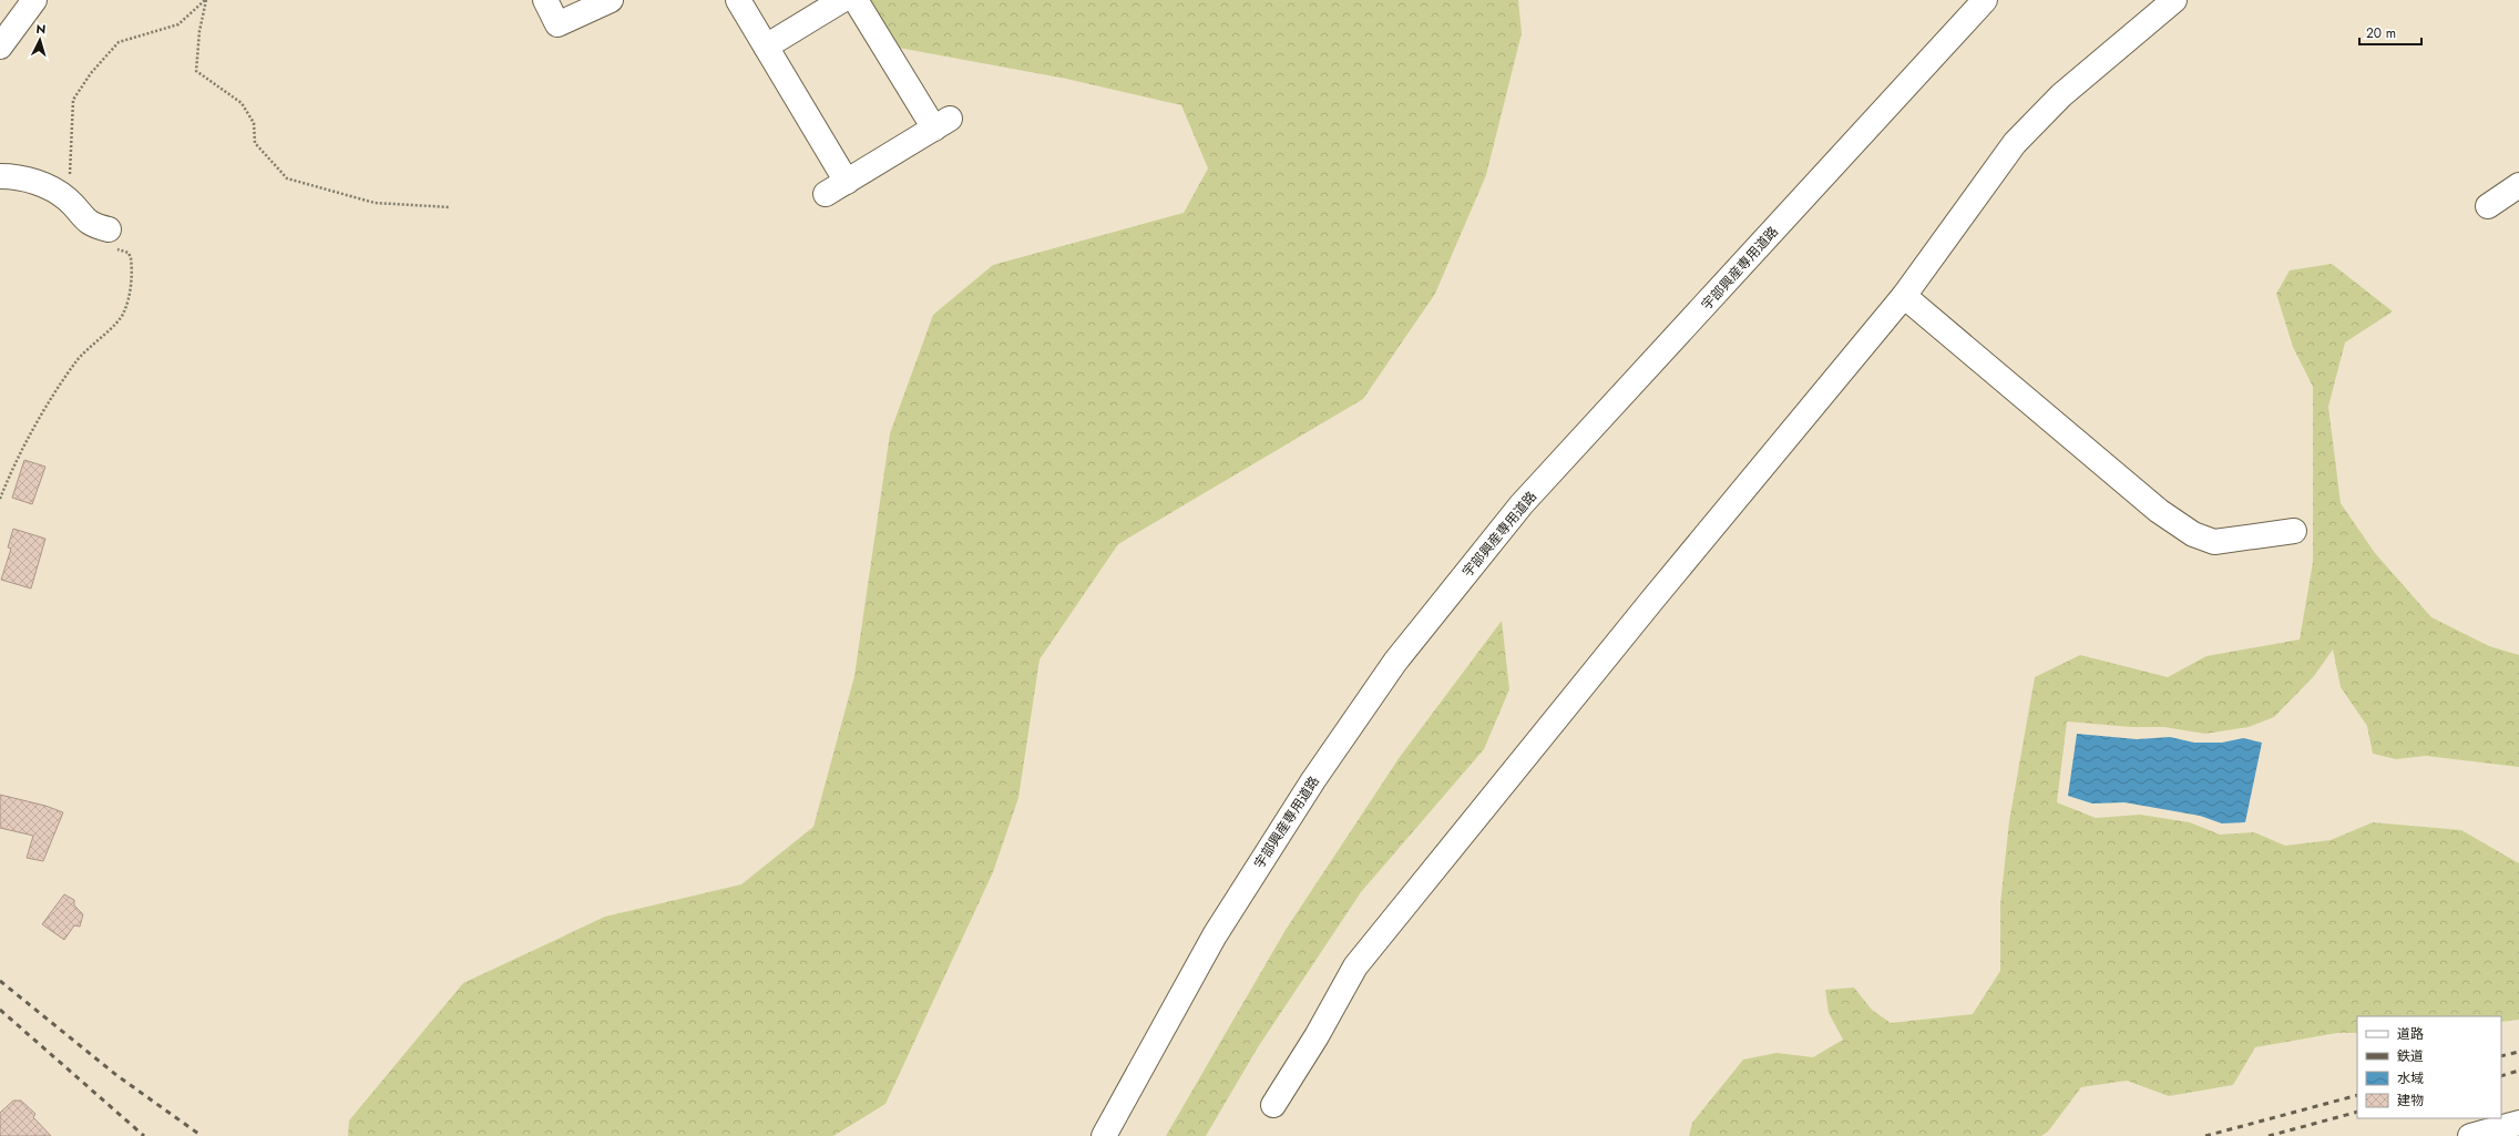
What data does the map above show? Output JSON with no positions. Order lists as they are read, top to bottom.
{
  "streets": {
    "street": ["宇部興産専用道路"]
  },
  "legend": [
    "道路",
    "鉄道",
    "水域",
    "建物"
  ],
  "scale_bar": "20 m",
  "north": "top"
}
